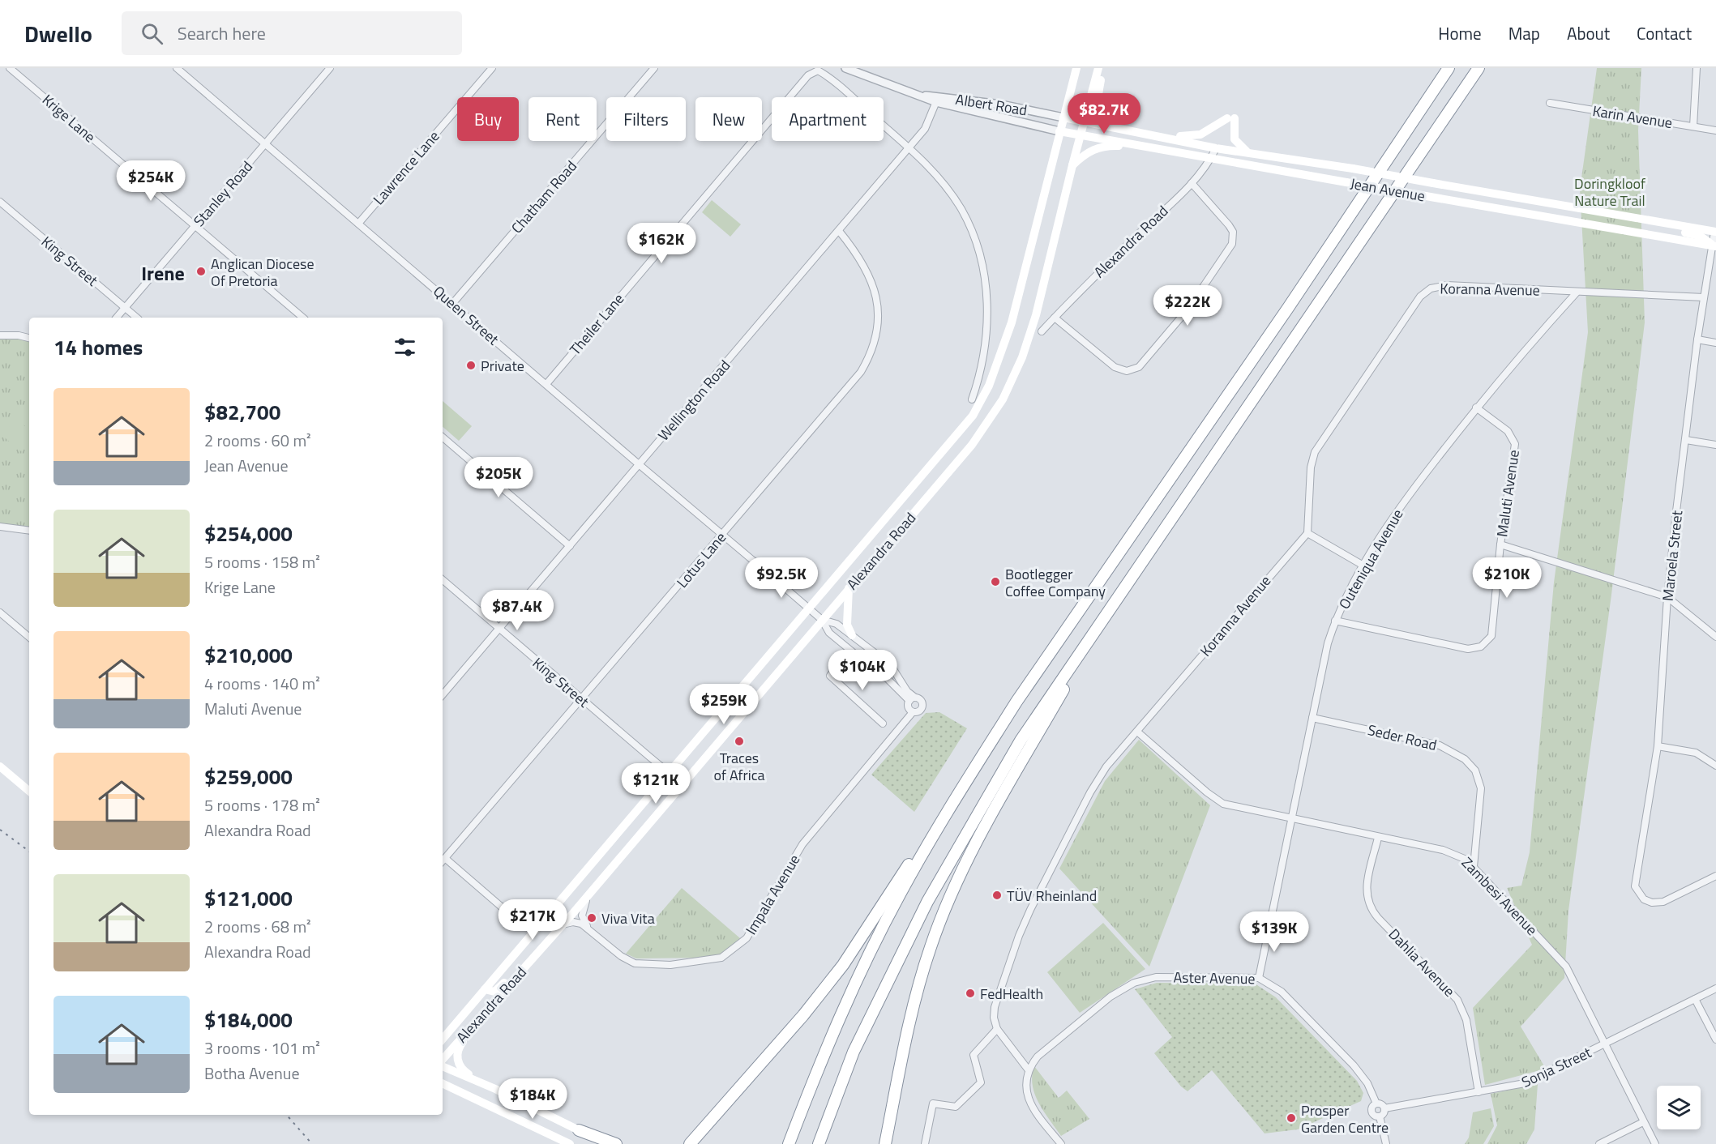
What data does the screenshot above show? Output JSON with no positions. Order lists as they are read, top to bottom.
{
  "streets": {
    "main road": ["Jean Avenue", "Alexandra Road"],
    "street": [
      "Albert Road",
      "Karin Avenue",
      "Krige Lane",
      "Lawrence Lane",
      "Stanley Road",
      "Chatham Road",
      "King Street",
      "Koranna Avenue",
      "Queen Street",
      "Theiler Lane",
      "Wellington Road",
      "Maluti Avenue",
      "Maroela Street",
      "Outeniqua Avenue",
      "Lotus Lane",
      "Seder Road",
      "Impala Avenue",
      "Zambesi Avenue",
      "Dahlia Avenue",
      "Aster Avenue",
      "Sonja Street"
    ]
  },
  "crossings": [
    ["Albert Road", "Jean Avenue"],
    ["Albert Road", "Alexandra Road"],
    ["Albert Road", "Wellington Road"],
    ["Krige Lane", "Stanley Road"],
    ["Lawrence Lane", "Queen Street"],
    ["Jean Avenue", "Alexandra Road"],
    ["Jean Avenue", "Maroela Street"],
    ["Stanley Road", "King Street"],
    ["Stanley Road", "Queen Street"],
    ["Chatham Road", "Queen Street"],
    ["Alexandra Road", "King Street"],
    ["Alexandra Road", "Queen Street"],
    ["King Street", "Wellington Road"],
    ["King Street", "Lotus Lane"],
    ["Koranna Avenue", "Outeniqua Avenue"],
    ["Koranna Avenue", "Zambesi Avenue"],
    ["Queen Street", "Theiler Lane"],
    ["Queen Street", "Wellington Road"],
    ["Queen Street", "Lotus Lane"],
    ["Theiler Lane", "Wellington Road"],
    ["Wellington Road", "Lotus Lane"],
    ["Maluti Avenue", "Outeniqua Avenue"],
    ["Outeniqua Avenue", "Seder Road"],
    ["Outeniqua Avenue", "Zambesi Avenue"],
    ["Outeniqua Avenue", "Aster Avenue"],
    ["Seder Road", "Zambesi Avenue"],
    ["Zambesi Avenue", "Dahlia Avenue"],
    ["Zambesi Avenue", "Sonja Street"],
    ["Dahlia Avenue", "Sonja Street"],
    ["Aster Avenue", "Sonja Street"]
  ],
  "districts": ["Irene"],
  "parks": ["Doringkloof Nature Trail"],
  "places": [
    "Anglican Diocese Of Pretoria",
    "Private",
    "Bootlegger Coffee Company",
    "Traces of Africa",
    "TÜV Rheinland",
    "Viva Vita",
    "FedHealth",
    "Prosper Garden Centre"
  ],
  "page": {
    "header": "Dwello",
    "search": "Search here",
    "nav": [
      "Home",
      "Map",
      "About",
      "Contact"
    ],
    "price": [
      "$82.7K",
      "$254K",
      "$162K",
      "$222K",
      "$205K",
      "$92.5K",
      "$210K",
      "$87.4K",
      "$104K",
      "$259K",
      "$121K",
      "$217K",
      "$139K",
      "$184K"
    ],
    "chip": [
      "Buy",
      "Rent",
      "Filters",
      "New",
      "Apartment"
    ],
    "heading": "14 homes",
    "list": [
      {
        "name": "$82,700",
        "note": "2 rooms · 60 m² · Jean Avenue"
      },
      {
        "name": "$254,000",
        "note": "5 rooms · 158 m² · Krige Lane"
      },
      {
        "name": "$210,000",
        "note": "4 rooms · 140 m² · Maluti Avenue"
      },
      {
        "name": "$259,000",
        "note": "5 rooms · 178 m² · Alexandra Road"
      },
      {
        "name": "$121,000",
        "note": "2 rooms · 68 m² · Alexandra Road"
      },
      {
        "name": "$184,000",
        "note": "3 rooms · 101 m² · Botha Avenue"
      }
    ]
  }
}
